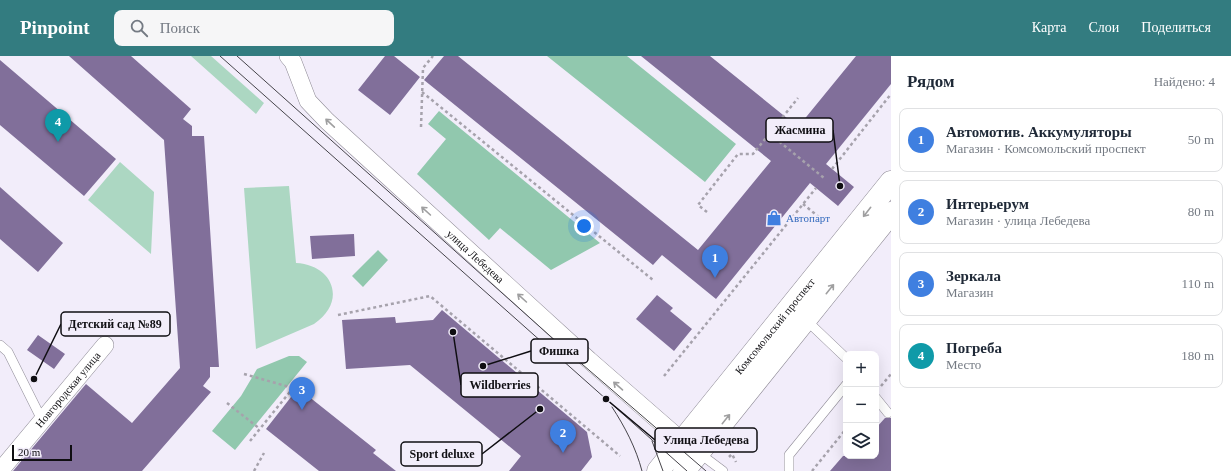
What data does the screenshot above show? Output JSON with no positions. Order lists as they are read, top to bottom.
{
  "streets": {
    "main road": ["Комсомольский проспект"],
    "street": ["улица Лебедева", "Новгородская улица"]
  },
  "crossings": [
    ["улица Лебедева", "Комсомольский проспект"]
  ],
  "one_way": ["улица Лебедева"],
  "places": {
    "other": [
      "Жасмина",
      "Wildberries",
      "Фишка",
      "Детский сад №89",
      "Улица Лебедева",
      "Sport deluxe"
    ],
    "shop": ["Автопарт"]
  },
  "scale_bar": "20 m",
  "page": {
    "header": "Pinpoint",
    "search": "Поиск",
    "nav": ["Карта", "Слои", "Поделиться"],
    "heading": ["Рядом", "Найдено: 4"],
    "list": [
      {
        "mark": "1",
        "name": "Автомотив. Аккумуляторы",
        "note": "Магазин · Комсомольский проспект",
        "value": "50 m"
      },
      {
        "mark": "2",
        "name": "Интерьерум",
        "note": "Магазин · улица Лебедева",
        "value": "80 m"
      },
      {
        "mark": "3",
        "name": "Зеркала",
        "note": "Магазин",
        "value": "110 m"
      },
      {
        "mark": "4",
        "name": "Погреба",
        "note": "Место",
        "value": "180 m"
      }
    ],
    "pins": [
      "4",
      "1",
      "3",
      "2"
    ],
    "map_buttons": ["+", "−"],
    "scale": "20 m"
  }
}
